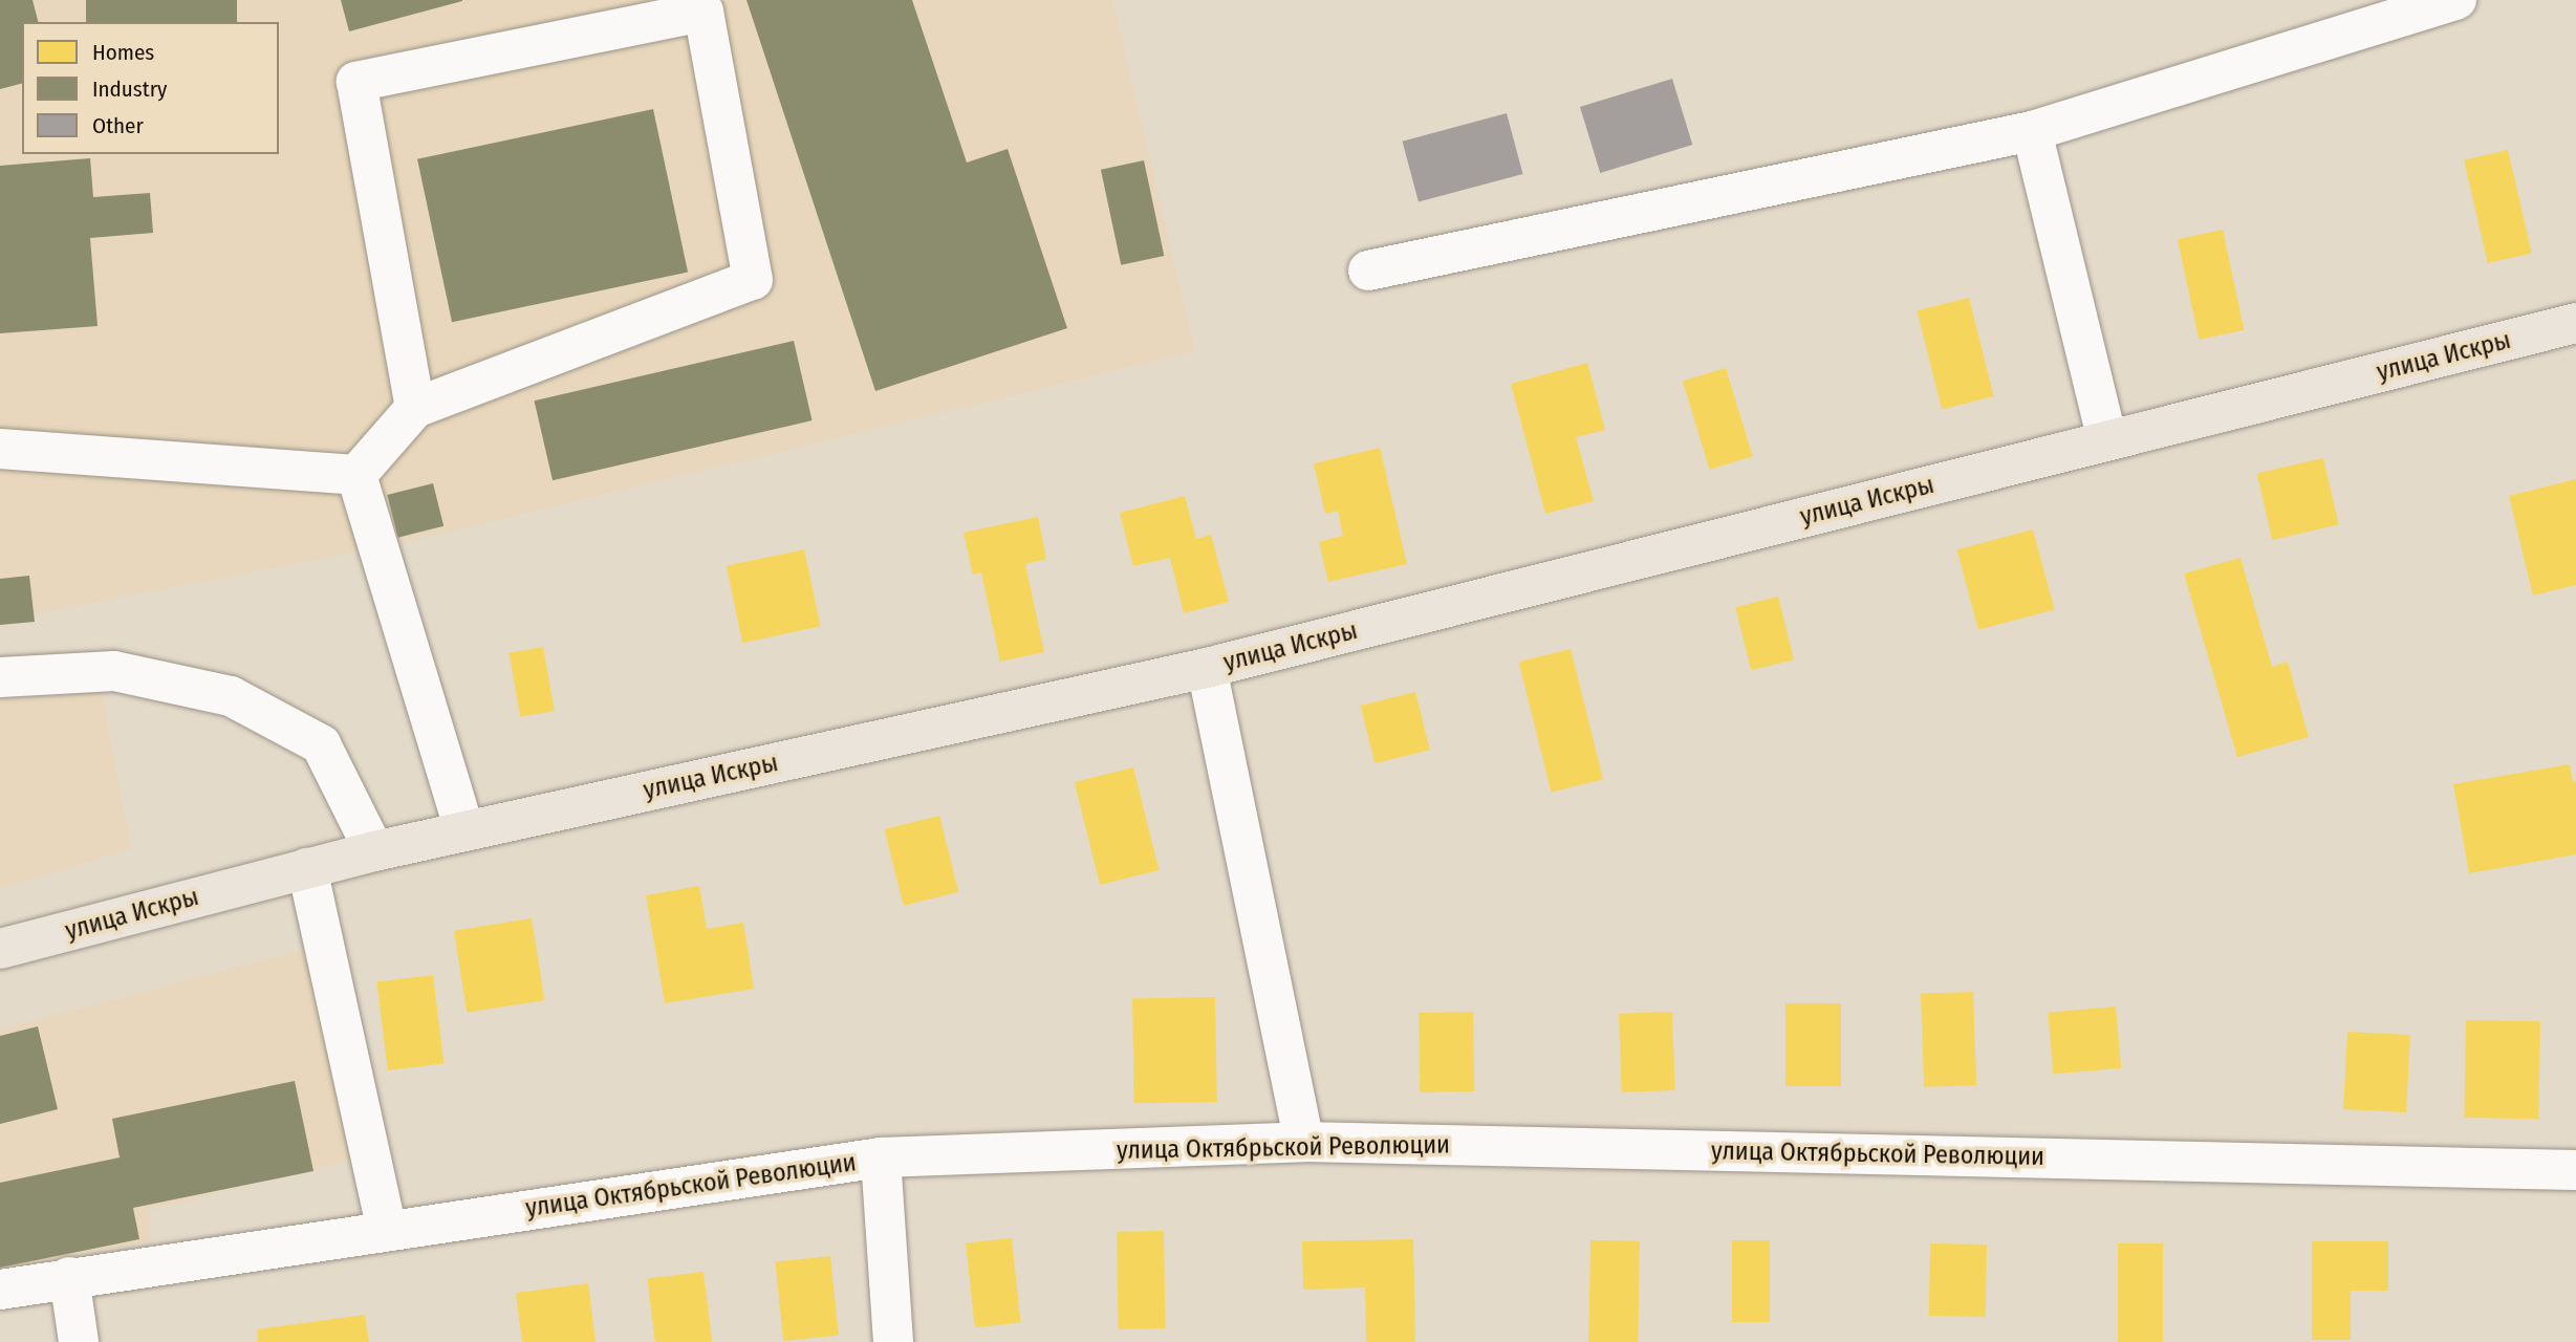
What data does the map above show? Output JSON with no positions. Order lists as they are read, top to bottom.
{
  "streets": {
    "main road": ["улица Искры"],
    "street": ["улица Октябрьской Революции"]
  },
  "legend": ["Homes", "Industry", "Other"]
}
